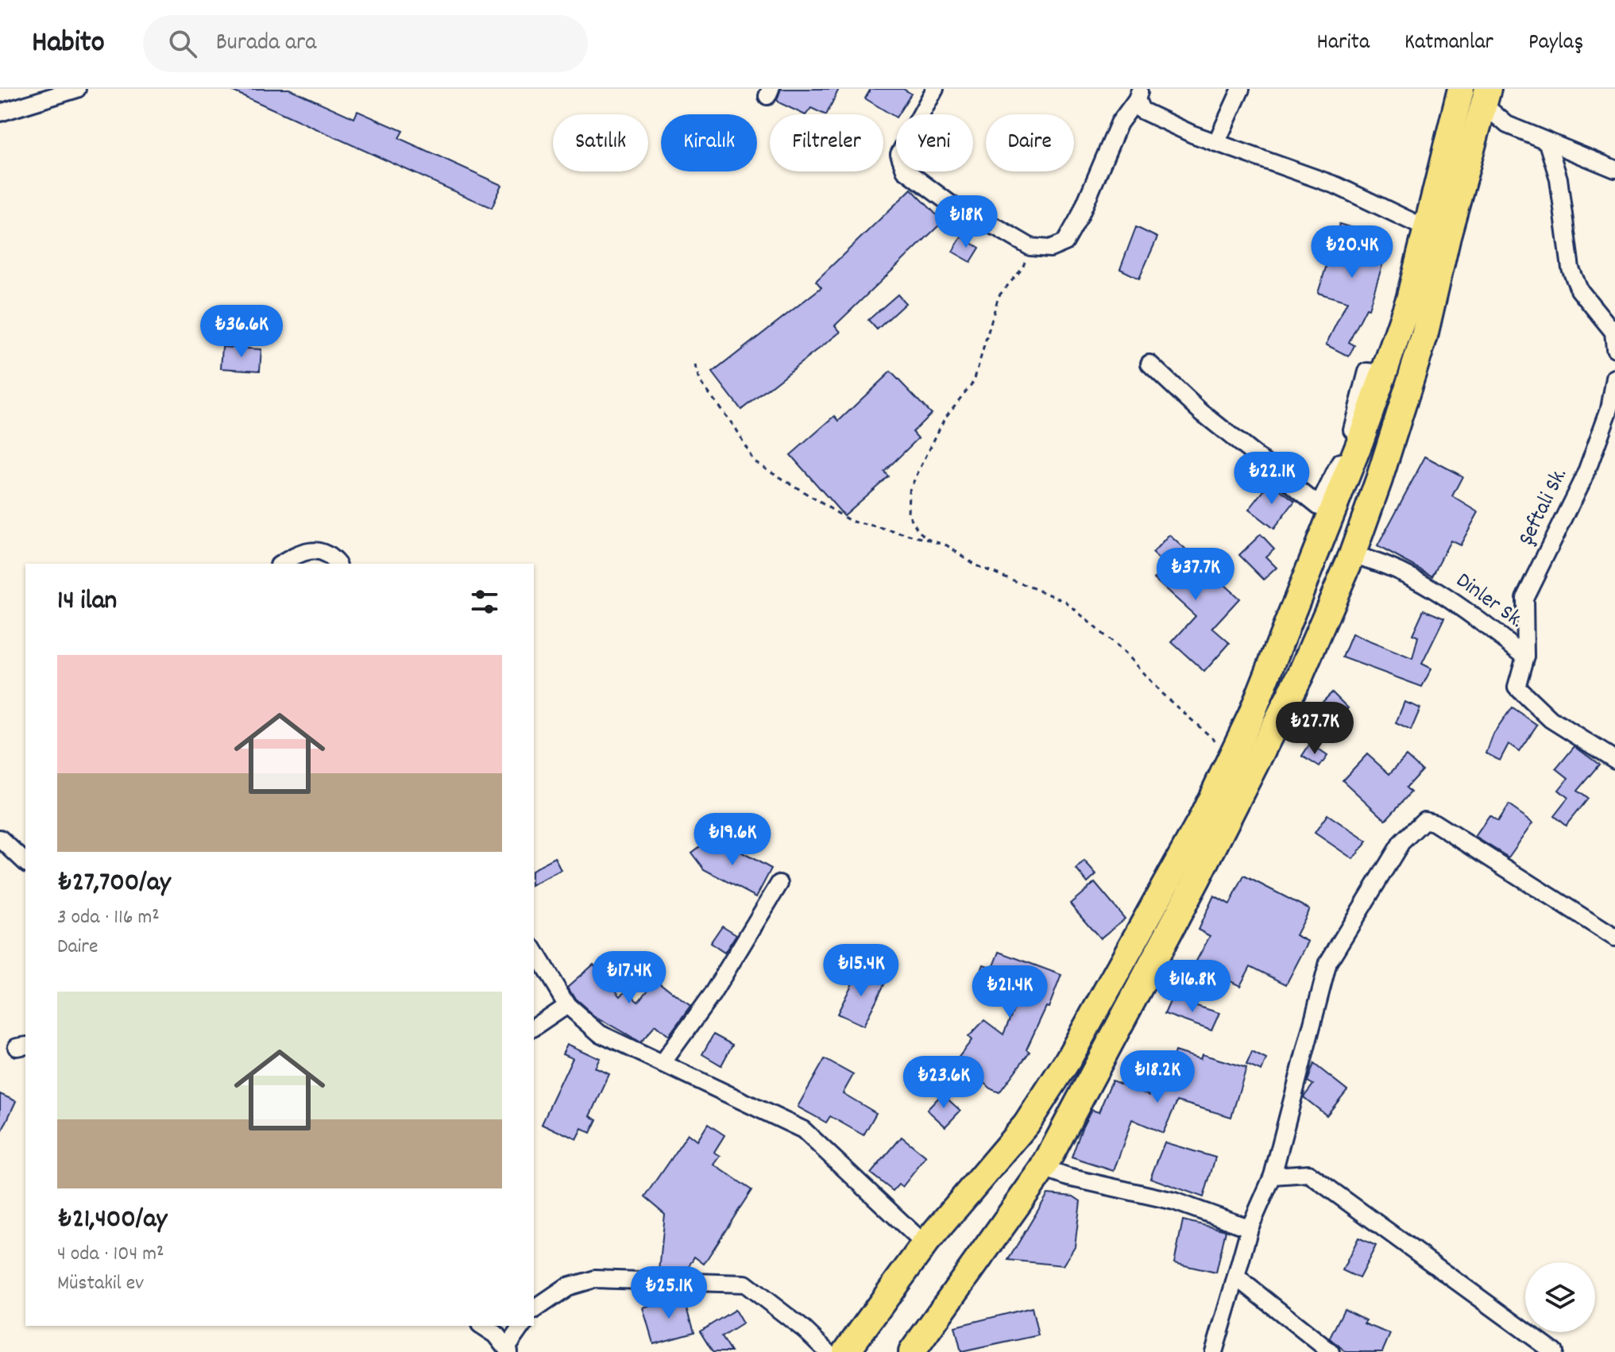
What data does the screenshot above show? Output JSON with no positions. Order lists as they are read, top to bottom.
{
  "streets": {
    "street": ["Şeftali Sk.", "Dinler Sk."]
  },
  "crossings": [
    ["Şeftali Sk.", "Dinler Sk."]
  ],
  "page": {
    "header": "Habito",
    "search": "Burada ara",
    "nav": ["Harita", "Katmanlar", "Paylaş"],
    "chip": [
      "Satılık",
      "Kiralık",
      "Filtreler",
      "Yeni",
      "Daire"
    ],
    "price": [
      "₺18K",
      "₺20.4K",
      "₺36.6K",
      "₺22.1K",
      "₺37.7K",
      "₺27.7K",
      "₺19.6K",
      "₺15.4K",
      "₺17.4K",
      "₺16.8K",
      "₺21.4K",
      "₺18.2K",
      "₺23.6K",
      "₺25.1K"
    ],
    "heading": "14 ilan",
    "list": [
      {
        "name": "₺27,700/ay",
        "note": "3 oda · 116 m² · Daire"
      },
      {
        "name": "₺21,400/ay",
        "note": "4 oda · 104 m² · Müstakil ev"
      }
    ]
  }
}
